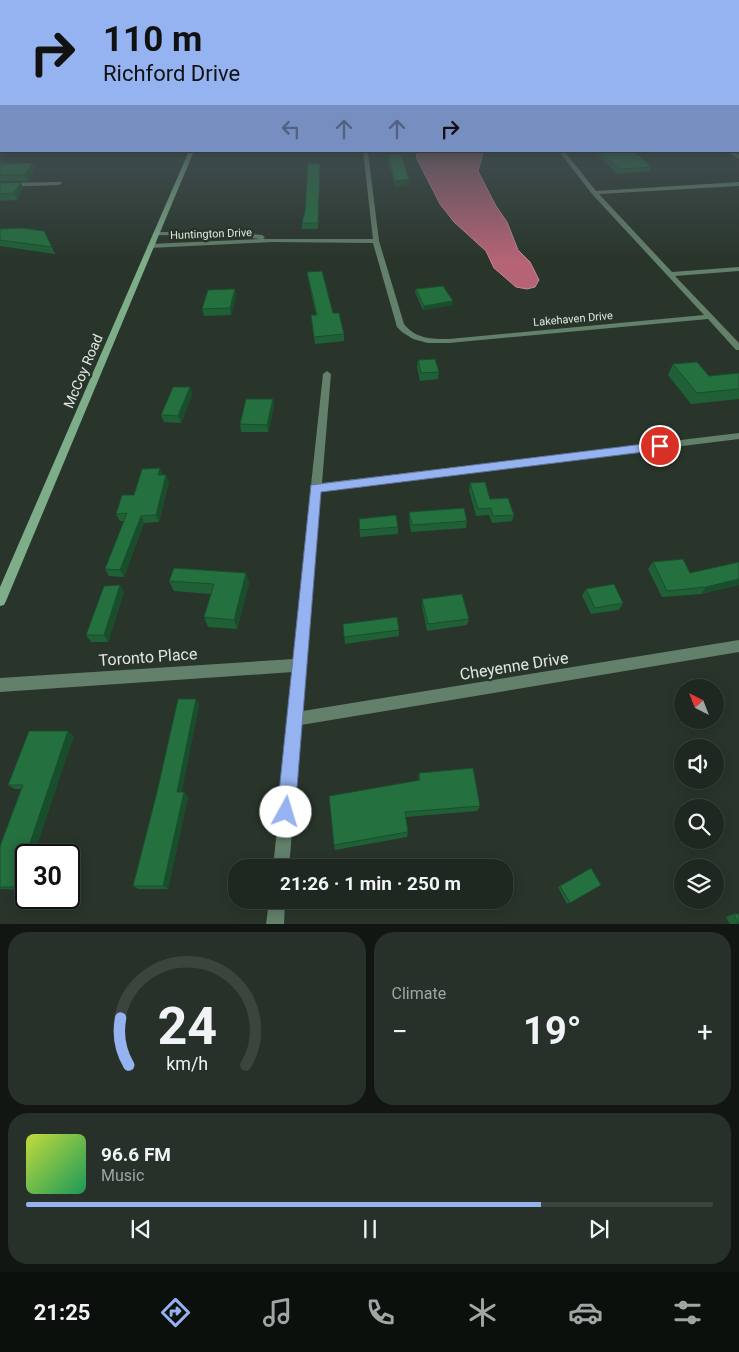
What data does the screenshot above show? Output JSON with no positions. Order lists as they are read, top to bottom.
{
  "streets": {
    "main road": ["McCoy Road"],
    "street": [
      "Huntington Drive",
      "Lakehaven Drive",
      "Toronto Place",
      "Cheyenne Drive"
    ]
  },
  "crossings": [
    ["Huntington Drive", "Lakehaven Drive"],
    ["Huntington Drive", "McCoy Road"]
  ],
  "north": "top left",
  "page": {
    "turn": ["110 m", "Richford Drive"],
    "limit": "30",
    "trip": "21:26 · 1 min · 250 m",
    "tile": "Climate",
    "heat": ["−", "19°", "+"],
    "song": ["96.6 FM", "Music"],
    "tabs": "21:25",
    "gauge": ["24", "km/h"]
  }
}
